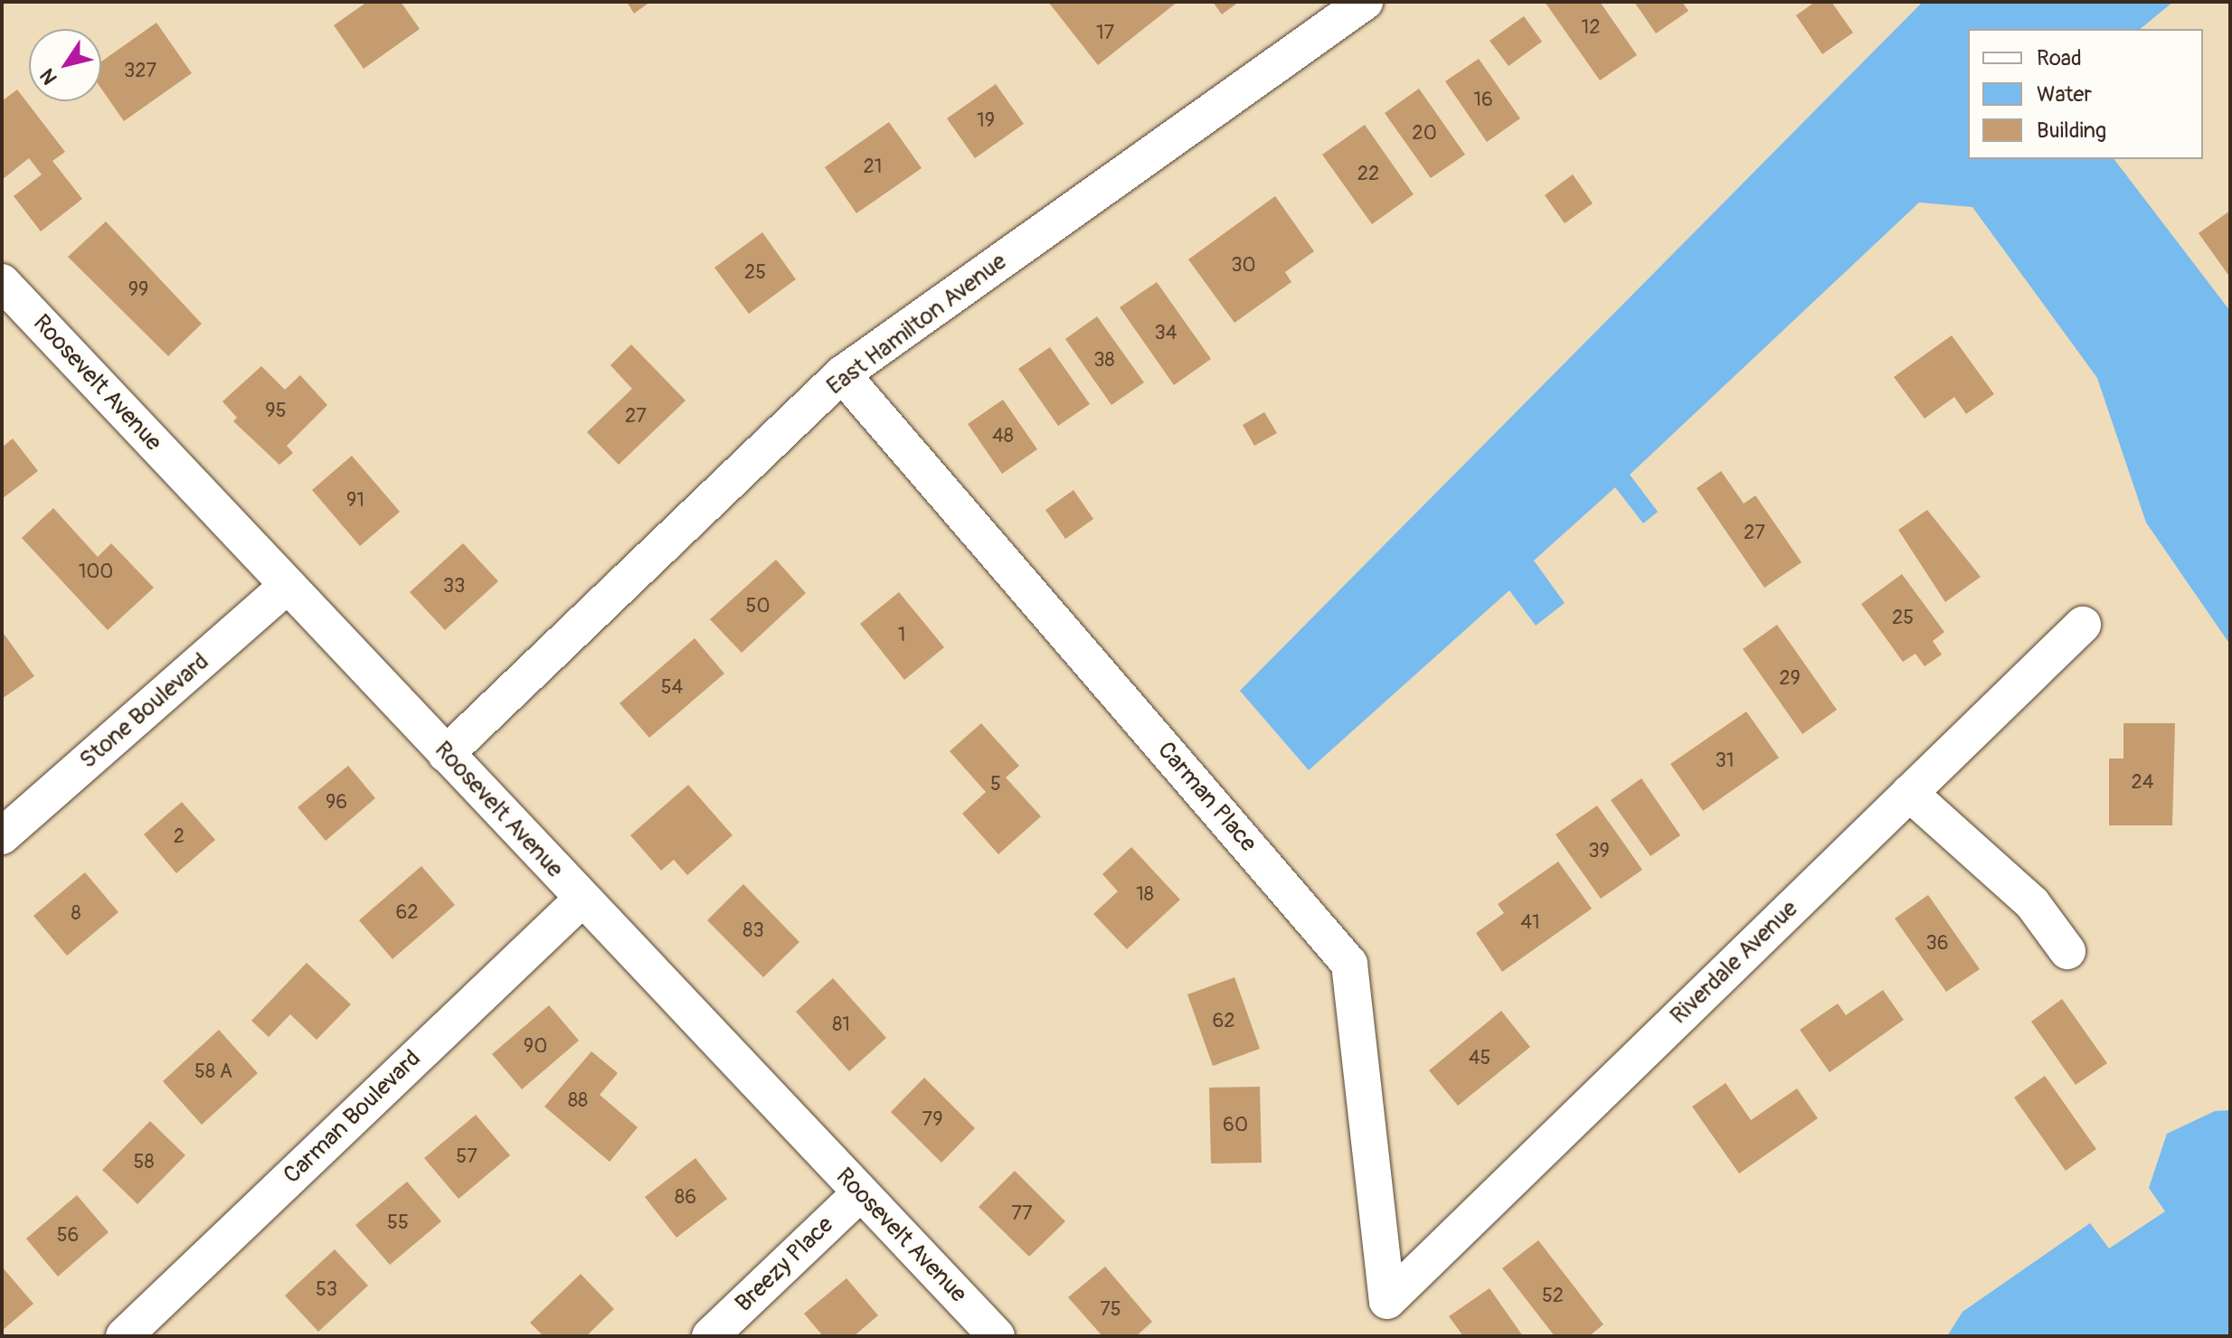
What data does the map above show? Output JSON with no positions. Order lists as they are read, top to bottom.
{
  "streets": {
    "street": [
      "East Hamilton Avenue",
      "Roosevelt Avenue",
      "Stone Boulevard",
      "Carman Place",
      "Riverdale Avenue",
      "Carman Boulevard",
      "Breezy Place"
    ]
  },
  "crossings": [
    ["East Hamilton Avenue", "Roosevelt Avenue"],
    ["East Hamilton Avenue", "Carman Place"],
    ["Roosevelt Avenue", "Stone Boulevard"],
    ["Roosevelt Avenue", "Carman Boulevard"],
    ["Roosevelt Avenue", "Breezy Place"],
    ["Carman Place", "Riverdale Avenue"]
  ],
  "house_numbers": [
    "12",
    "17",
    "327",
    "16",
    "19",
    "20",
    "21",
    "22",
    "30",
    "25",
    "99",
    "34",
    "38",
    "95",
    "27",
    "48",
    "91",
    "27",
    "100",
    "33",
    "50",
    "25",
    "1",
    "29",
    "54",
    "31",
    "24",
    "5",
    "96",
    "2",
    "39",
    "18",
    "62",
    "8",
    "41",
    "83",
    "36",
    "62",
    "81",
    "90",
    "45",
    "58 A",
    "88",
    "79",
    "60",
    "57",
    "58",
    "86",
    "77",
    "55",
    "56",
    "53",
    "52",
    "75"
  ],
  "legend": ["Road", "Water", "Building"],
  "north": "bottom left"
}
